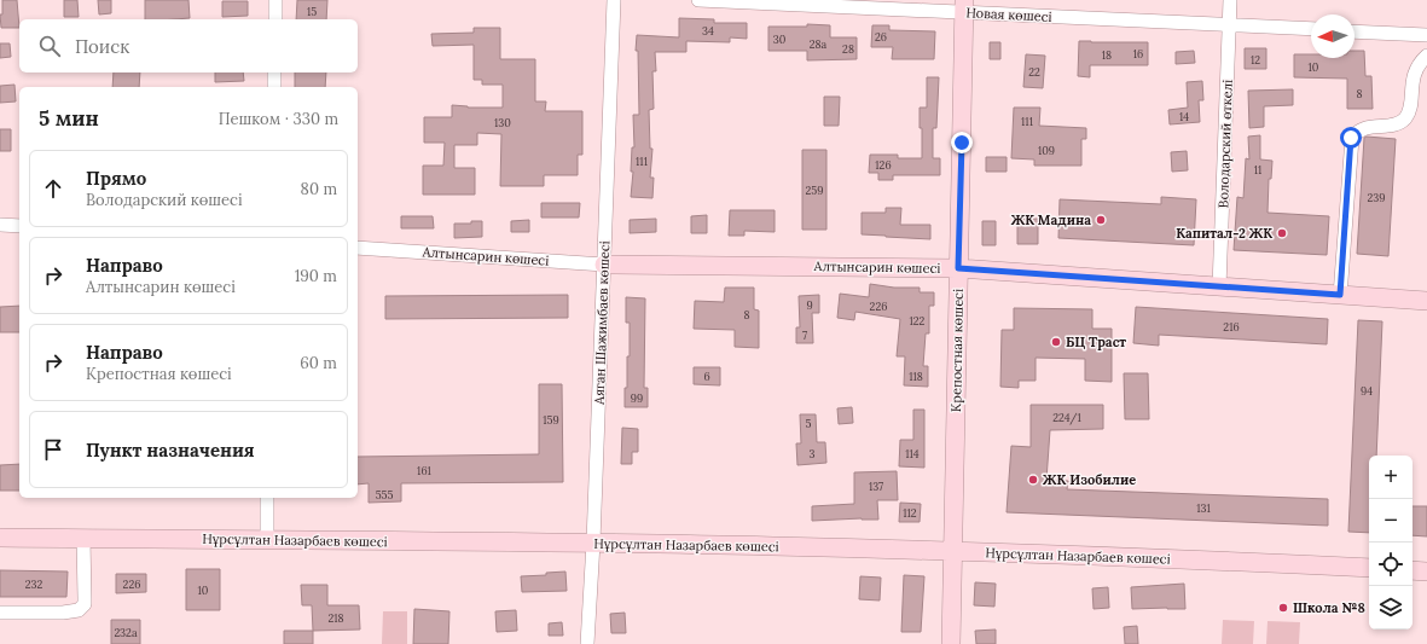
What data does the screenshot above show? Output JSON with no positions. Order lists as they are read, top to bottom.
{
  "streets": {
    "street": [
      "Новая көшесі",
      "Володарский өткелі",
      "Алтынсарин көшесі",
      "Аяган Шажимбаев көшесі",
      "Крепостная көшесі",
      "Нұрсұлтан Назарбаев көшесі"
    ]
  },
  "crossings": [
    ["Новая көшесі", "Володарский өткелі"],
    ["Новая көшесі", "Крепостная көшесі"],
    ["Володарский өткелі", "Алтынсарин көшесі"],
    ["Алтынсарин көшесі", "Аяган Шажимбаев көшесі"],
    ["Алтынсарин көшесі", "Крепостная көшесі"],
    ["Аяган Шажимбаев көшесі", "Нұрсұлтан Назарбаев көшесі"],
    ["Крепостная көшесі", "Нұрсұлтан Назарбаев көшесі"]
  ],
  "places": [
    "ЖК Мадина",
    "Капитал-2 ЖК",
    "БЦ Траст",
    "ЖК Изобилие",
    "Школа №8"
  ],
  "house_numbers": [
    "15",
    "34",
    "26",
    "30",
    "28а",
    "28",
    "16",
    "18",
    "12",
    "10",
    "22",
    "8",
    "14",
    "111",
    "130",
    "109",
    "111",
    "126",
    "11",
    "259",
    "239",
    "9",
    "226",
    "8",
    "122",
    "216",
    "7",
    "6",
    "118",
    "94",
    "99",
    "224/1",
    "159",
    "5",
    "3",
    "114",
    "161",
    "137",
    "555",
    "131",
    "112",
    "232",
    "226",
    "10",
    "218",
    "232а"
  ],
  "north": "left",
  "page": {
    "search": "Поиск",
    "heading": ["5 мин", "Пешком · 330 m"],
    "list": [
      ["Прямо", "Володарский көшесі", "80 m"],
      ["Направо", "Алтынсарин көшесі", "190 m"],
      ["Направо", "Крепостная көшесі", "60 m"],
      "Пункт назначения"
    ],
    "map_buttons": ["+", "−"]
  }
}
